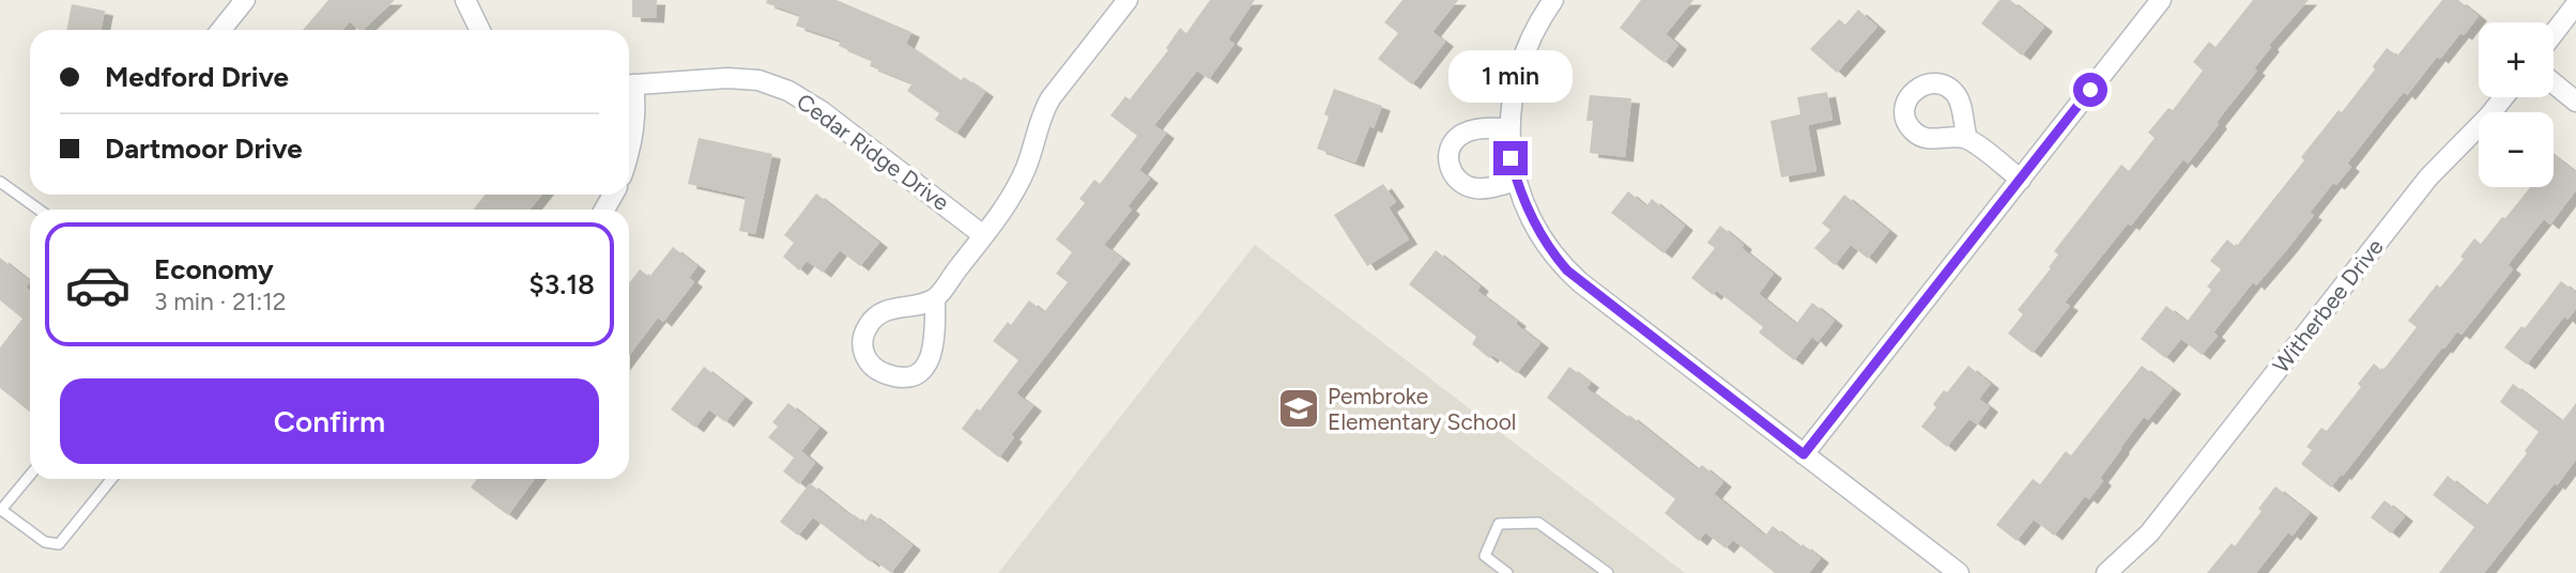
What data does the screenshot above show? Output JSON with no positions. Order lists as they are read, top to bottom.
{
  "streets": {
    "street": ["Cedar Ridge Drive", "Witherbee Drive"]
  },
  "places": {
    "school or university": ["Pembroke Elementary School"]
  },
  "page": {
    "map_buttons": ["+", "−"],
    "banner": ["Medford Drive", "Dartmoor Drive"],
    "bubble": "1 min",
    "list": [
      {
        "name": "Economy",
        "note": "3 min · 21:12",
        "value": "$3.18"
      }
    ],
    "buttons": "Confirm"
  }
}
